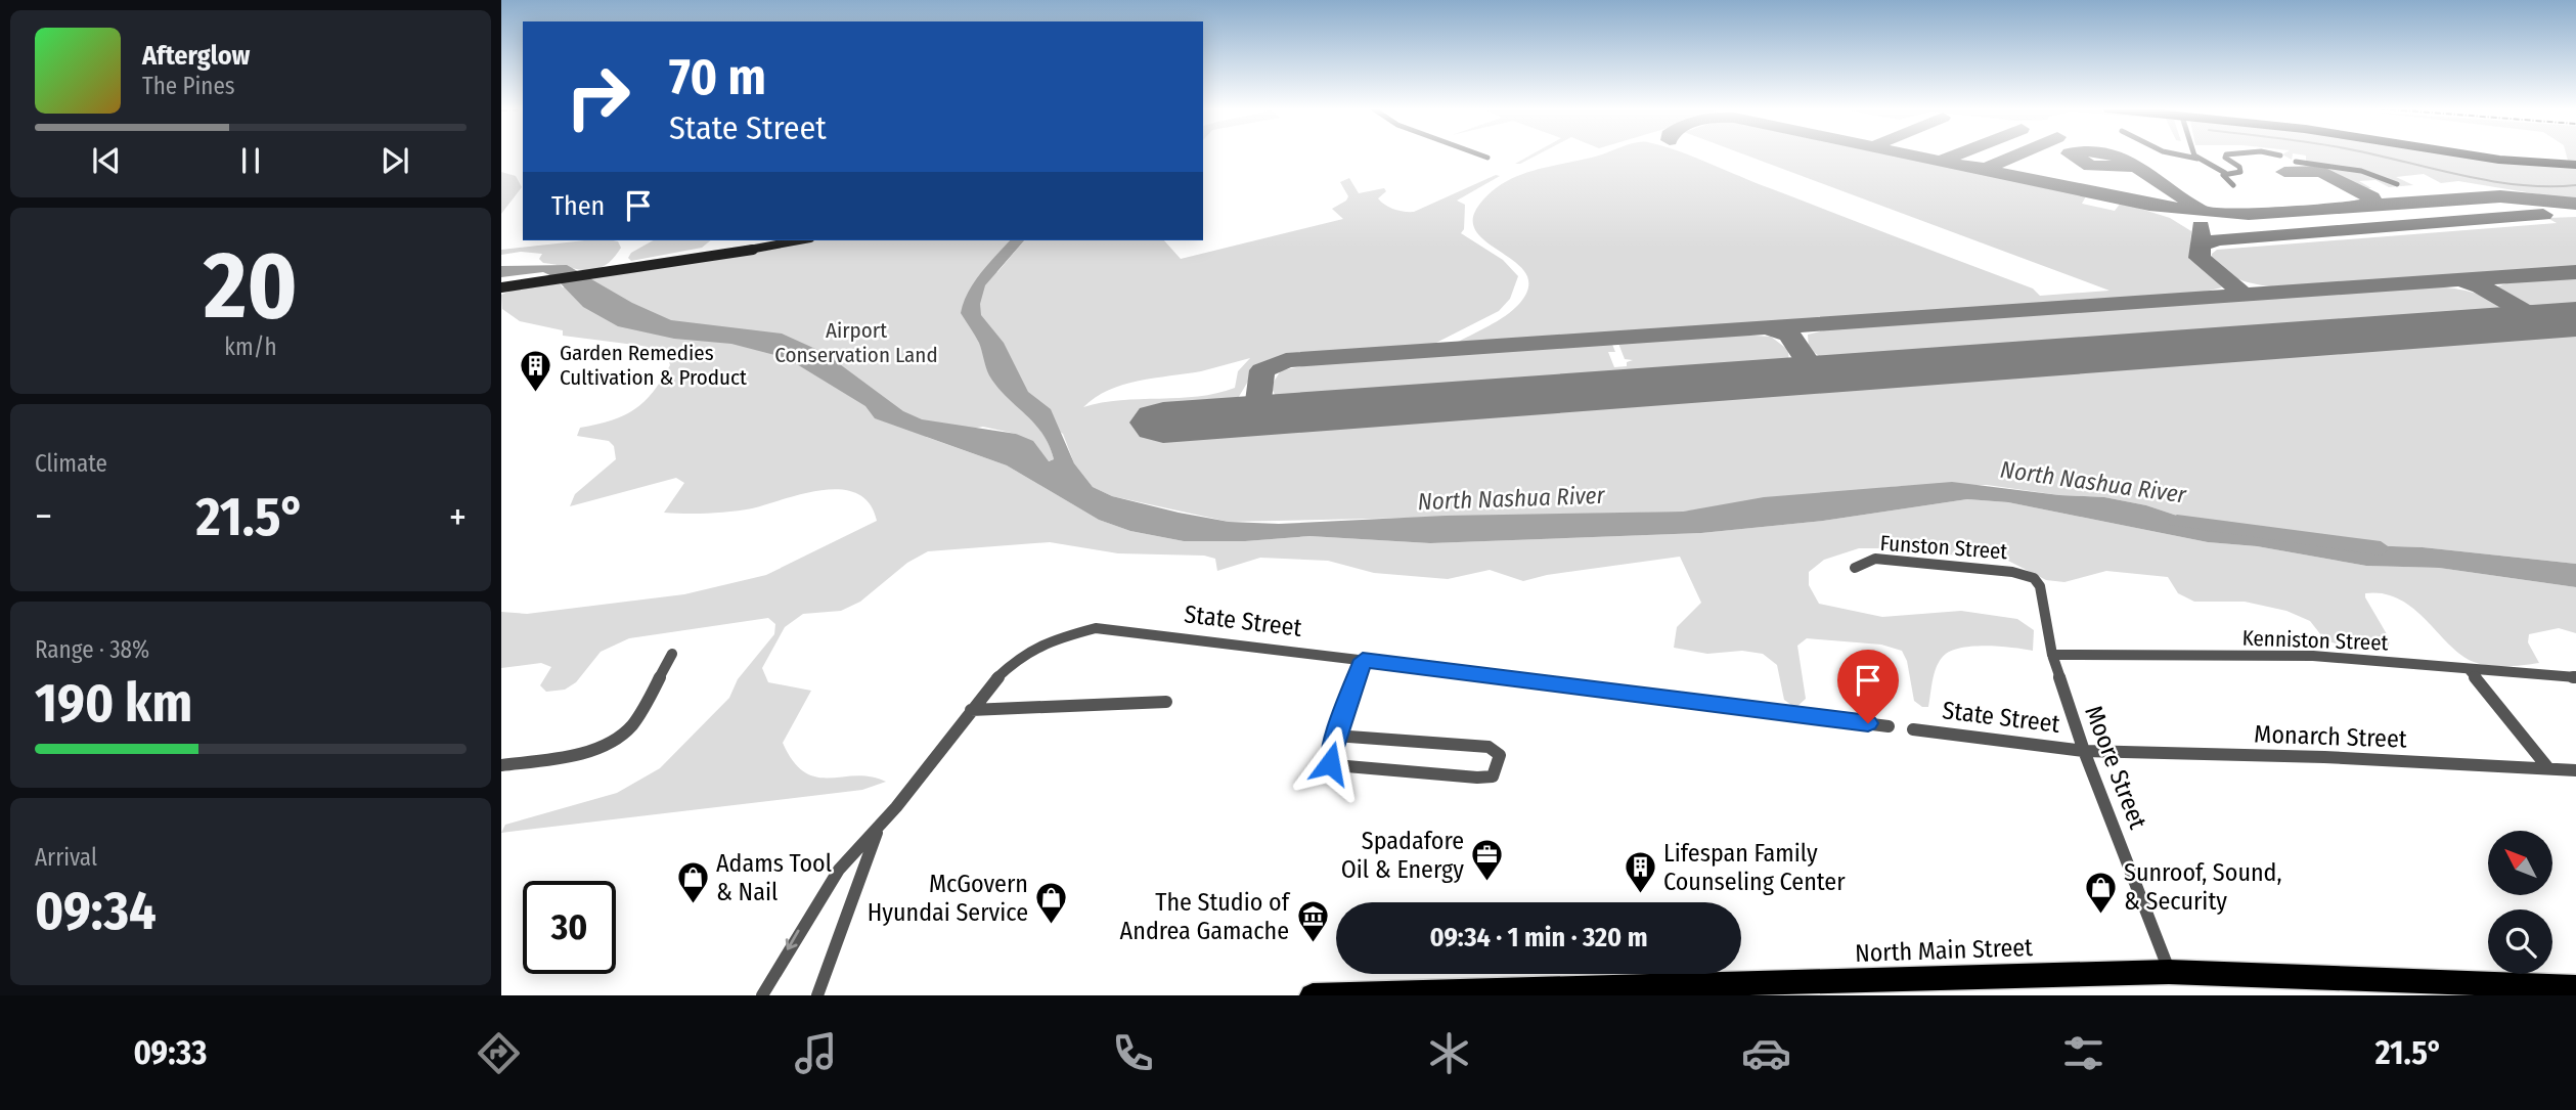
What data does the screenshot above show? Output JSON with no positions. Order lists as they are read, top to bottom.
{
  "streets": {
    "highway": ["North Main Street"],
    "street": [
      "Funston Street",
      "State Street",
      "Kenniston Street",
      "Monarch Street",
      "Moore Street"
    ]
  },
  "crossings": [
    ["Funston Street", "Moore Street"],
    ["State Street", "Monarch Street"],
    ["State Street", "Moore Street"],
    ["Kenniston Street", "Moore Street"],
    ["Monarch Street", "Moore Street"],
    ["Moore Street", "North Main Street"]
  ],
  "water": ["North Nashua River"],
  "parks": ["Airport Conservation Land"],
  "places": {
    "building": ["Garden Remedies Cultivation & Product", "Lifespan Family Counseling Center"],
    "office": ["Spadafore Oil & Energy"],
    "shop": ["Adams Tool & Nail", "Sunroof, Sound, & Security", "McGovern Hyundai Service"],
    "museum": ["The Studio of Andrea Gamache"]
  },
  "north": "top left",
  "page": {
    "turn": ["70 m", "State Street"],
    "song": ["Afterglow", "The Pines"],
    "then": "Then",
    "tile": [
      ["20", "km/h"],
      "Climate",
      ["Range · 38%", "190 km"],
      ["Arrival", "09:34"]
    ],
    "heat": ["−", "21.5°", "+"],
    "limit": "30",
    "trip": "09:34 · 1 min · 320 m",
    "tabs": ["09:33", "21.5°"]
  }
}
